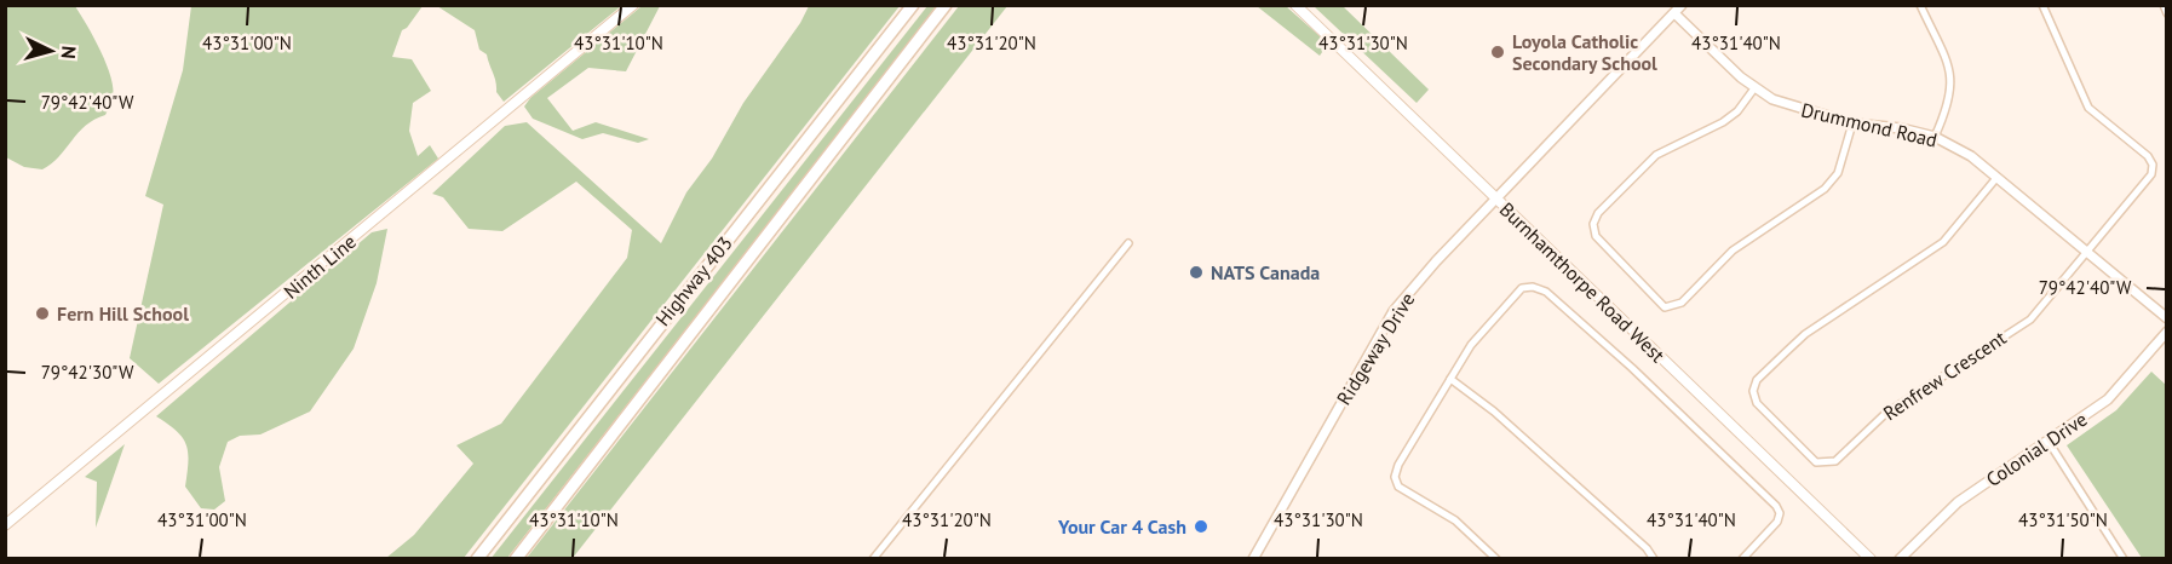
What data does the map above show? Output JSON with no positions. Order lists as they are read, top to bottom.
{
  "streets": {
    "highway": ["Highway 403"],
    "main road": ["Ninth Line", "Burnhamthorpe Road West"],
    "street": [
      "Drummond Road",
      "Ridgeway Drive",
      "Renfrew Crescent",
      "Colonial Drive"
    ]
  },
  "crossings": [
    ["Drummond Road", "Ridgeway Drive"],
    ["Drummond Road", "Renfrew Crescent"],
    ["Burnhamthorpe Road West", "Ridgeway Drive"]
  ],
  "places": [
    "Loyola Catholic Secondary School",
    "NATS Canada",
    "Fern Hill School",
    "Your Car 4 Cash"
  ],
  "north": "right",
  "coordinates": [
    "43°31'00\"N",
    "43°31'10\"N",
    "43°31'20\"N",
    "43°31'30\"N",
    "43°31'40\"N",
    "79°42'40\"W",
    "79°42'30\"W",
    "43°31'50\"N"
  ]
}
